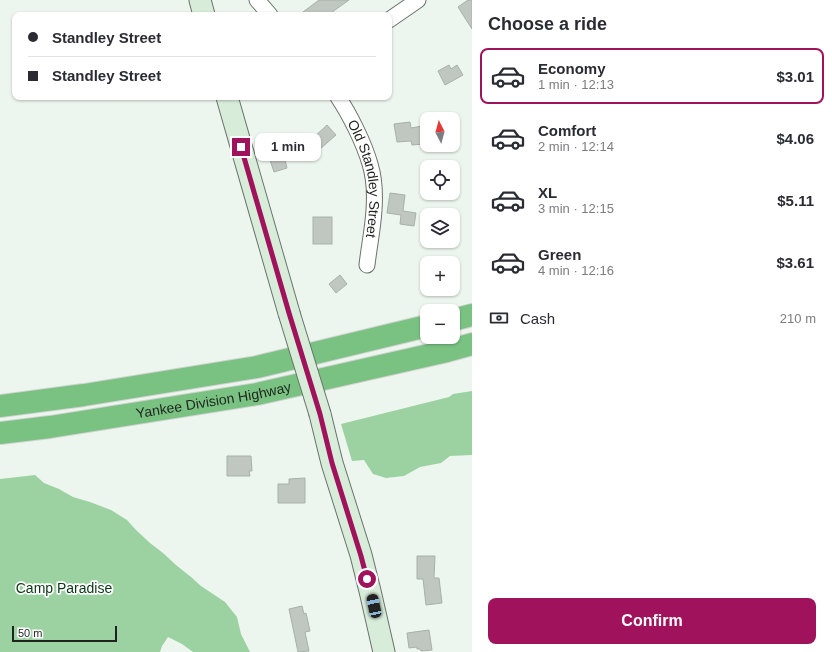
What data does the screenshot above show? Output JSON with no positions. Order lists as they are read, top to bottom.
{
  "streets": {
    "highway": ["Yankee Division Highway"],
    "street": ["Old Standley Street"]
  },
  "parks": ["Camp Paradise"],
  "scale_bar": "50 m",
  "north": "top",
  "page": {
    "heading": "Choose a ride",
    "banner": ["Standley Street", "Standley Street"],
    "list": [
      {
        "name": "Economy",
        "note": "1 min · 12:13",
        "value": "$3.01"
      },
      {
        "name": "Comfort",
        "note": "2 min · 12:14",
        "value": "$4.06"
      },
      {
        "name": "XL",
        "note": "3 min · 12:15",
        "value": "$5.11"
      },
      {
        "name": "Green",
        "note": "4 min · 12:16",
        "value": "$3.61"
      }
    ],
    "map_buttons": ["+", "−"],
    "bubble": "1 min",
    "pay": ["Cash", "210 m"],
    "buttons": "Confirm",
    "scale": "50 m"
  }
}
